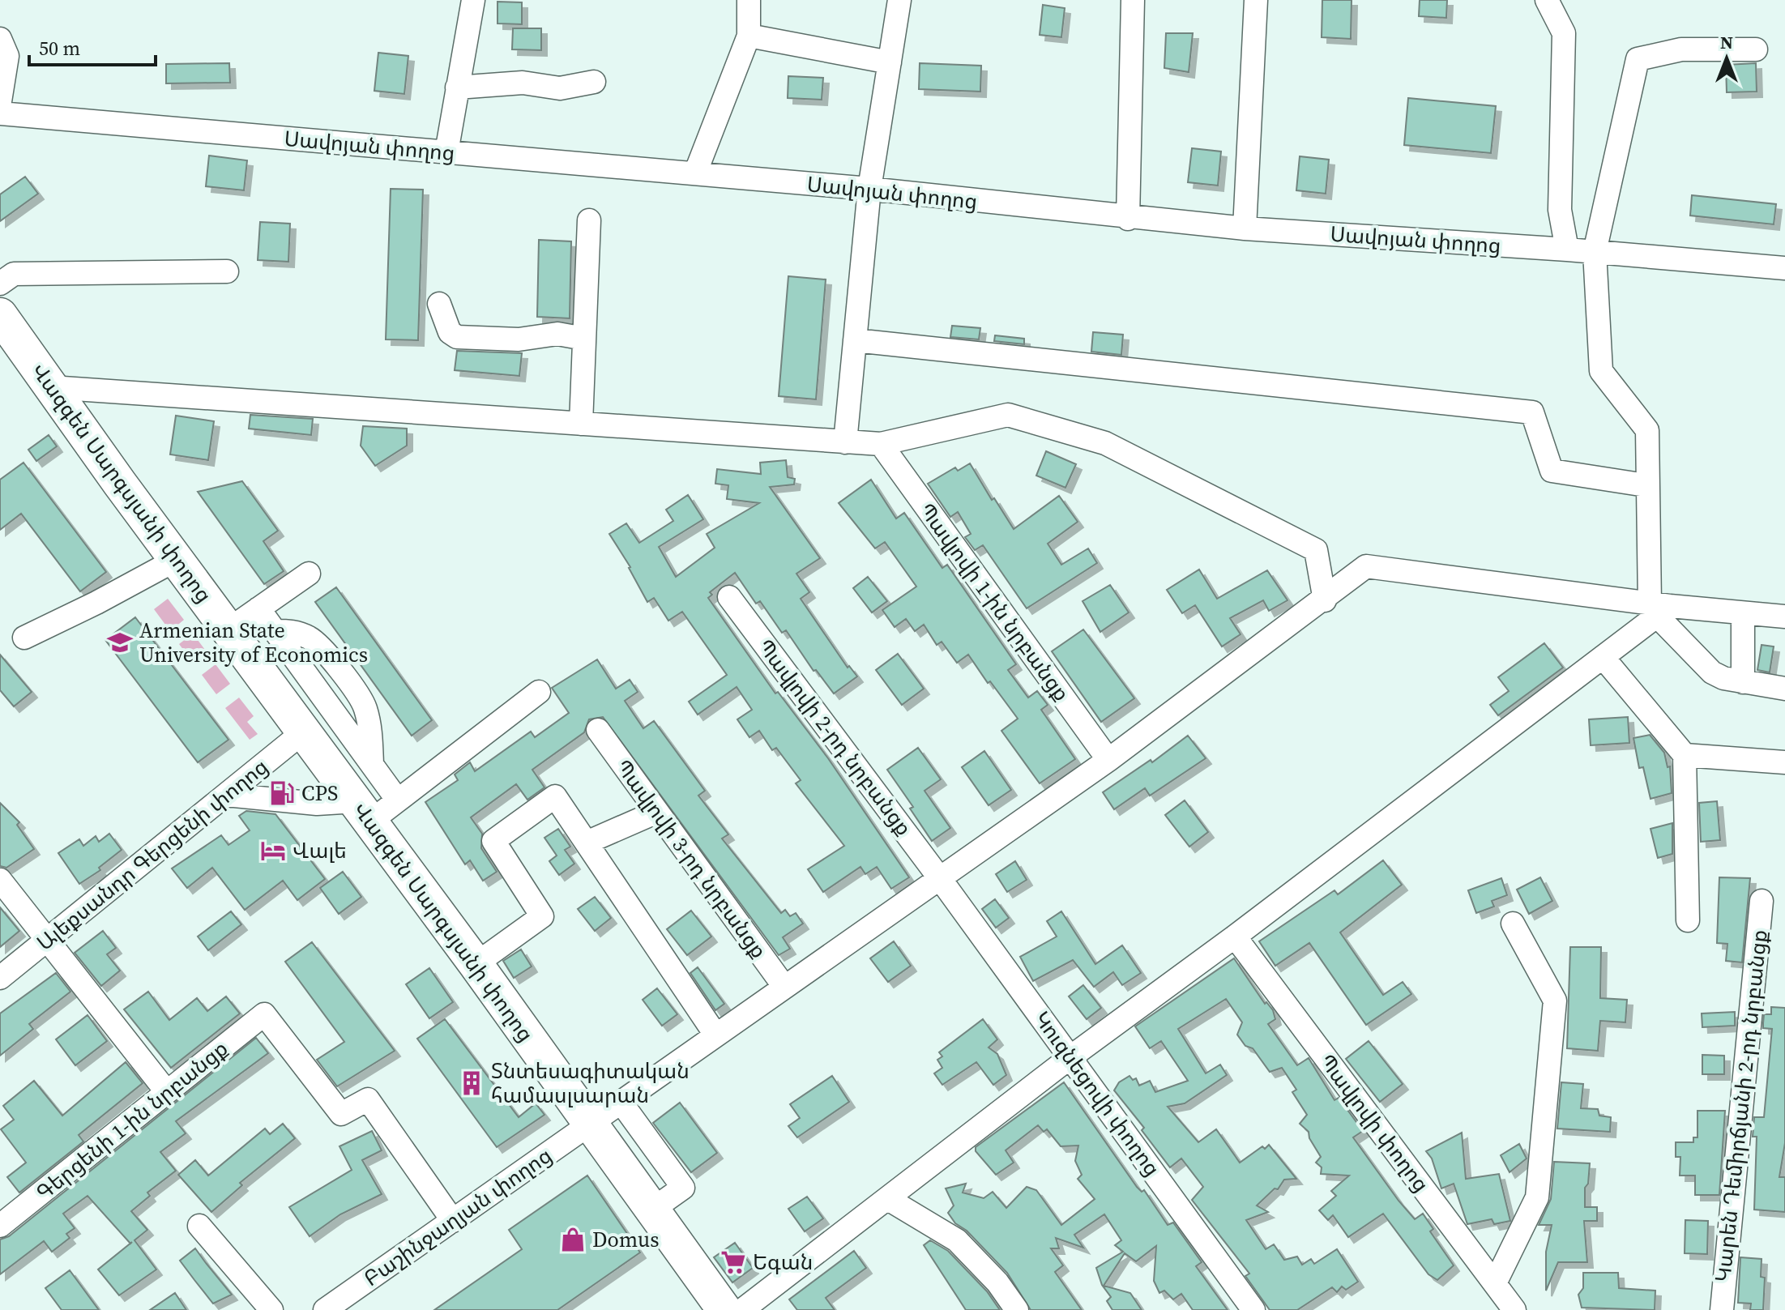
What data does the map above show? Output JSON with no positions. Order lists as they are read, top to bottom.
{
  "streets": {
    "highway": ["Վազգեն Սարգսյանի փողոց"],
    "street": [
      "Սավոյան փողոց",
      "Պավլովի 1-ին նրբանցք",
      "Պավլովի 2-րդ նրբանցք",
      "Ալեքսանդր Գերցենի փողոց",
      "Պավլովի 3-րդ նրբանցք",
      "Կուզնեցովի փողոց",
      "Կարեն Դեմիրճյանի 2-րդ նրբանցք",
      "Գերցենի 1-ին նրբանցք",
      "Պավլովի փողոց",
      "Բաշինջաղյան փողոց"
    ]
  },
  "crossings": [
    ["Վազգեն Սարգսյանի փողոց", "Ալեքսանդր Գերցենի փողոց"],
    ["Վազգեն Սարգսյանի փողոց", "Բաշինջաղյան փողոց"],
    ["Պավլովի 1-ին նրբանցք", "Բաշինջաղյան փողոց"],
    ["Պավլովի 2-րդ նրբանցք", "Կուզնեցովի փողոց"],
    ["Պավլովի 2-րդ նրբանցք", "Բաշինջաղյան փողոց"],
    ["Պավլովի 3-րդ նրբանցք", "Բաշինջաղյան փողոց"],
    ["Կուզնեցովի փողոց", "Բաշինջաղյան փողոց"],
    ["Գերցենի 1-ին նրբանցք", "Բաշինջաղյան փողոց"]
  ],
  "places": {
    "school or university": ["Armenian State University of Economics"],
    "fuel station": ["CPS"],
    "hotel": ["Վալե"],
    "building": ["Տնտեսագիտական համասլսարան"],
    "shop": ["Domus"],
    "supermarket": ["Եգան"]
  },
  "scale_bar": "50 m",
  "north": "top"
}
